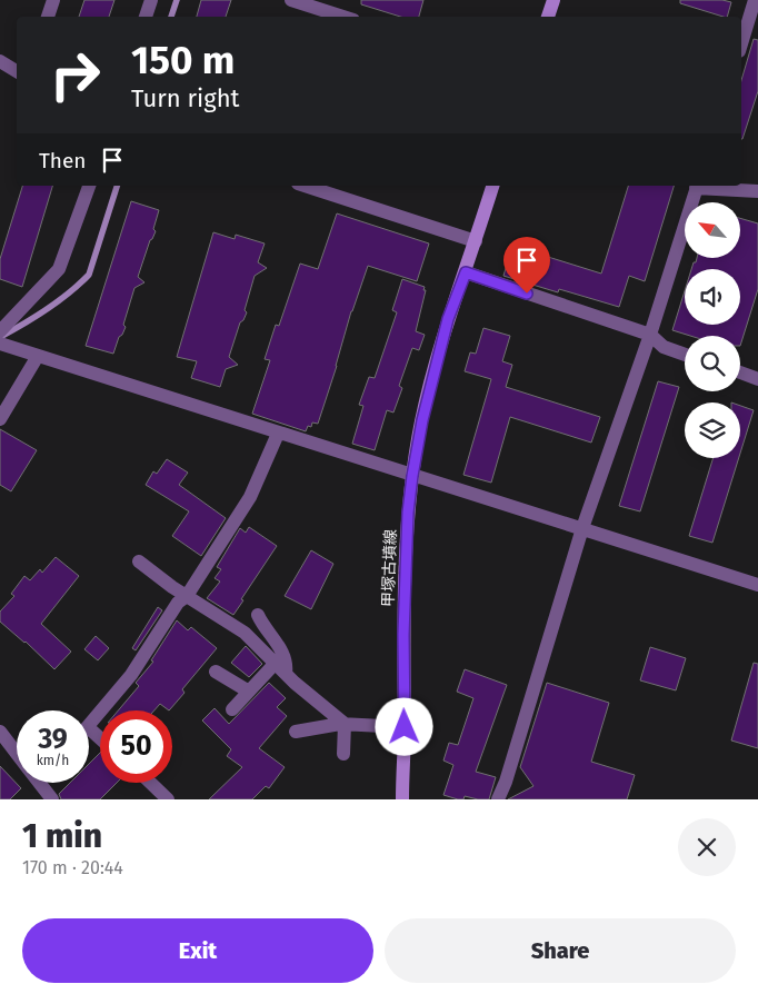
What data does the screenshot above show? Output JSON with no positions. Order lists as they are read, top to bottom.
{
  "streets": {
    "main road": ["甲塚古墳線"]
  },
  "north": "top left",
  "page": {
    "turn": ["150 m", "Turn right"],
    "then": "Then",
    "speed": "39 km/h",
    "limit": "50",
    "heading": ["1 min", "170 m · 20:44"],
    "buttons": ["Exit", "Share"]
  }
}
